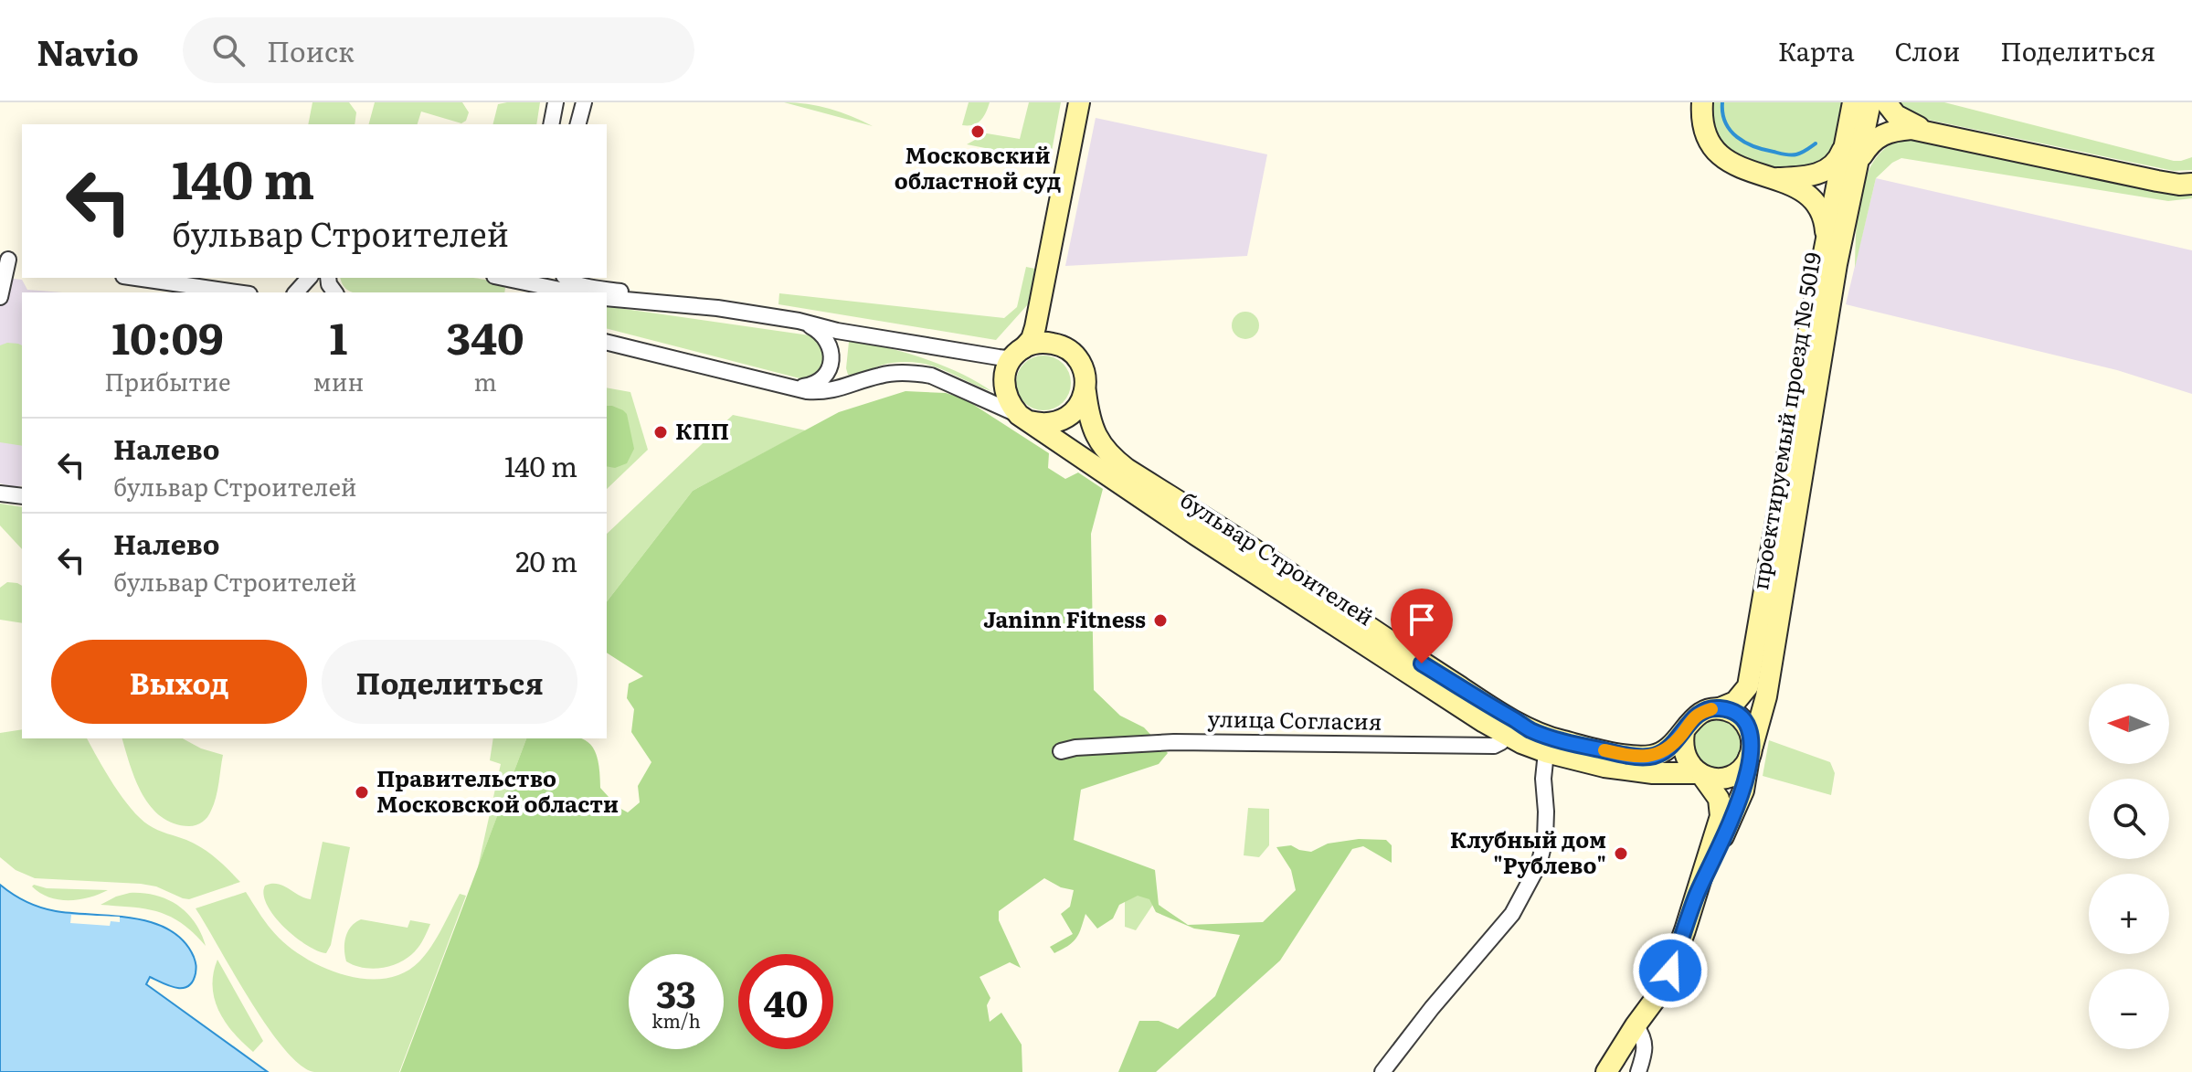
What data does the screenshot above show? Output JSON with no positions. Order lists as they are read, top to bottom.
{
  "streets": {
    "street": ["проектируемый проезд № 5019", "бульвар Строителей", "улица Согласия"]
  },
  "crossings": [
    ["проектируемый проезд № 5019", "бульвар Строителей"],
    ["бульвар Строителей", "улица Согласия"]
  ],
  "places": [
    "Московский областной суд",
    "КПП",
    "Janinn Fitness",
    "Правительство Московской области",
    "Клубный дом \"Рублево\""
  ],
  "north": "left",
  "page": {
    "header": "Navio",
    "search": "Поиск",
    "nav": ["Карта", "Слои", "Поделиться"],
    "turn": ["140 m", "бульвар Строителей"],
    "eta": [
      "10:09",
      "Прибытие",
      "1",
      "мин",
      "340",
      "m"
    ],
    "list": [
      {
        "name": "Налево",
        "note": "бульвар Строителей",
        "value": "140 m"
      },
      {
        "name": "Налево",
        "note": "бульвар Строителей",
        "value": "20 m"
      }
    ],
    "buttons": ["Выход", "Поделиться"],
    "map_buttons": ["+", "−"],
    "speed": "33 km/h",
    "limit": "40"
  }
}
